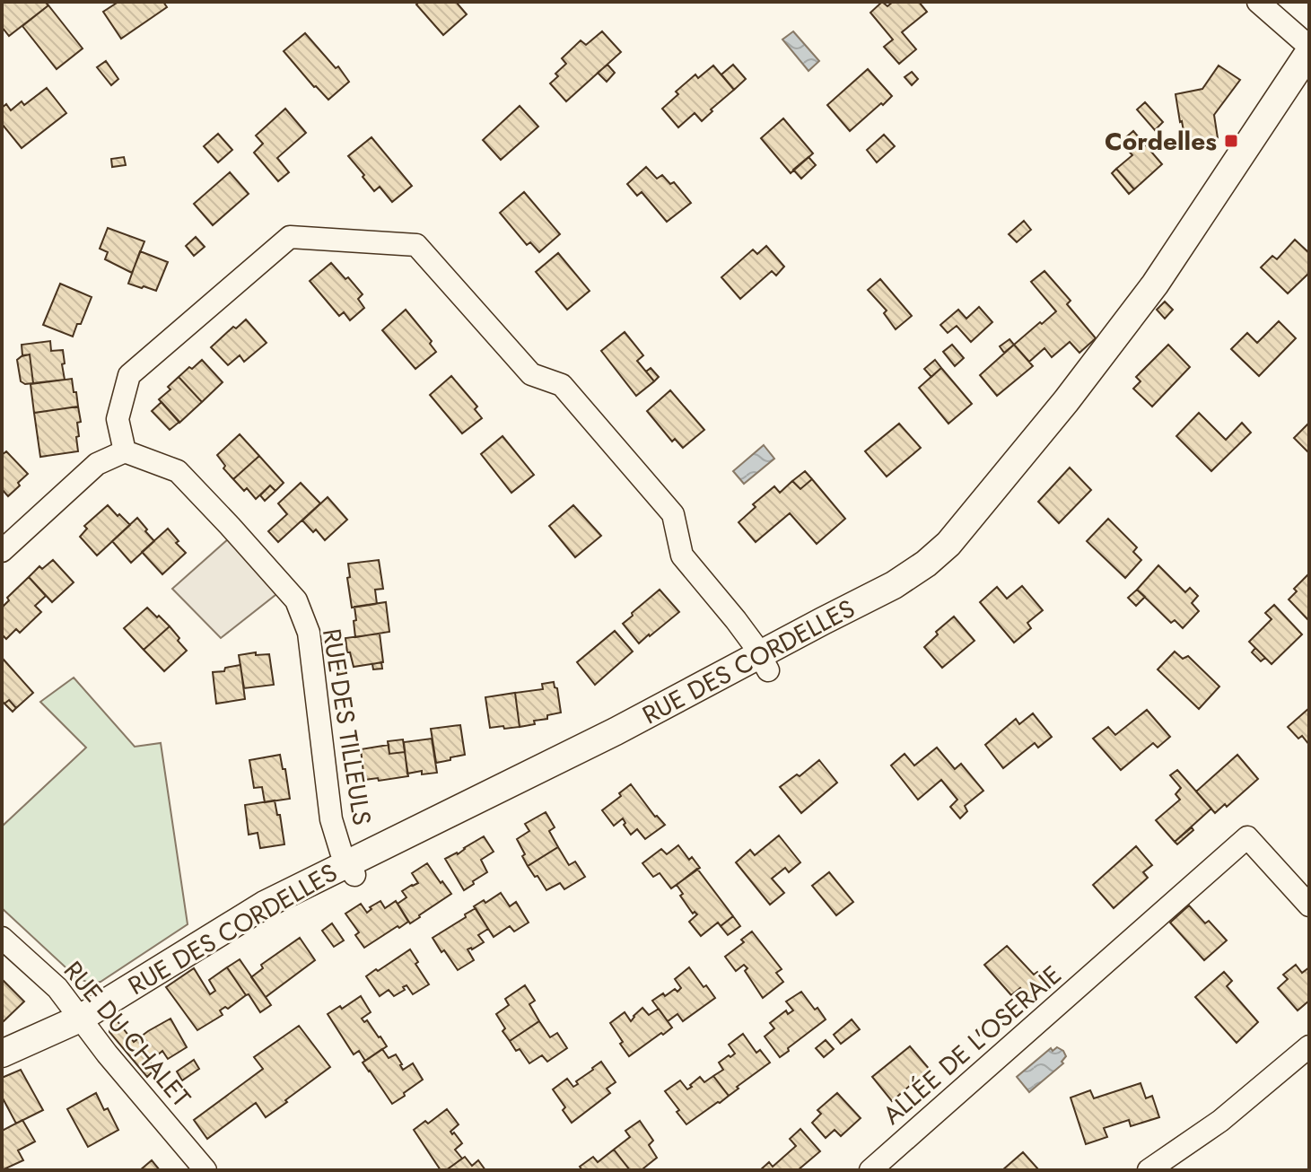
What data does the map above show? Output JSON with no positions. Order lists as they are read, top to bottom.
{
  "streets": {
    "street": [
      "RUE DES CORDELLES",
      "RUE DES TILLEULS",
      "RUE DU CHALET",
      "ALLÉE DE L'OSERAIE"
    ]
  },
  "crossings": [
    ["RUE DES CORDELLES", "RUE DES TILLEULS"],
    ["RUE DES CORDELLES", "RUE DU CHALET"]
  ],
  "places": {
    "transit": ["Cordelles"]
  }
}
